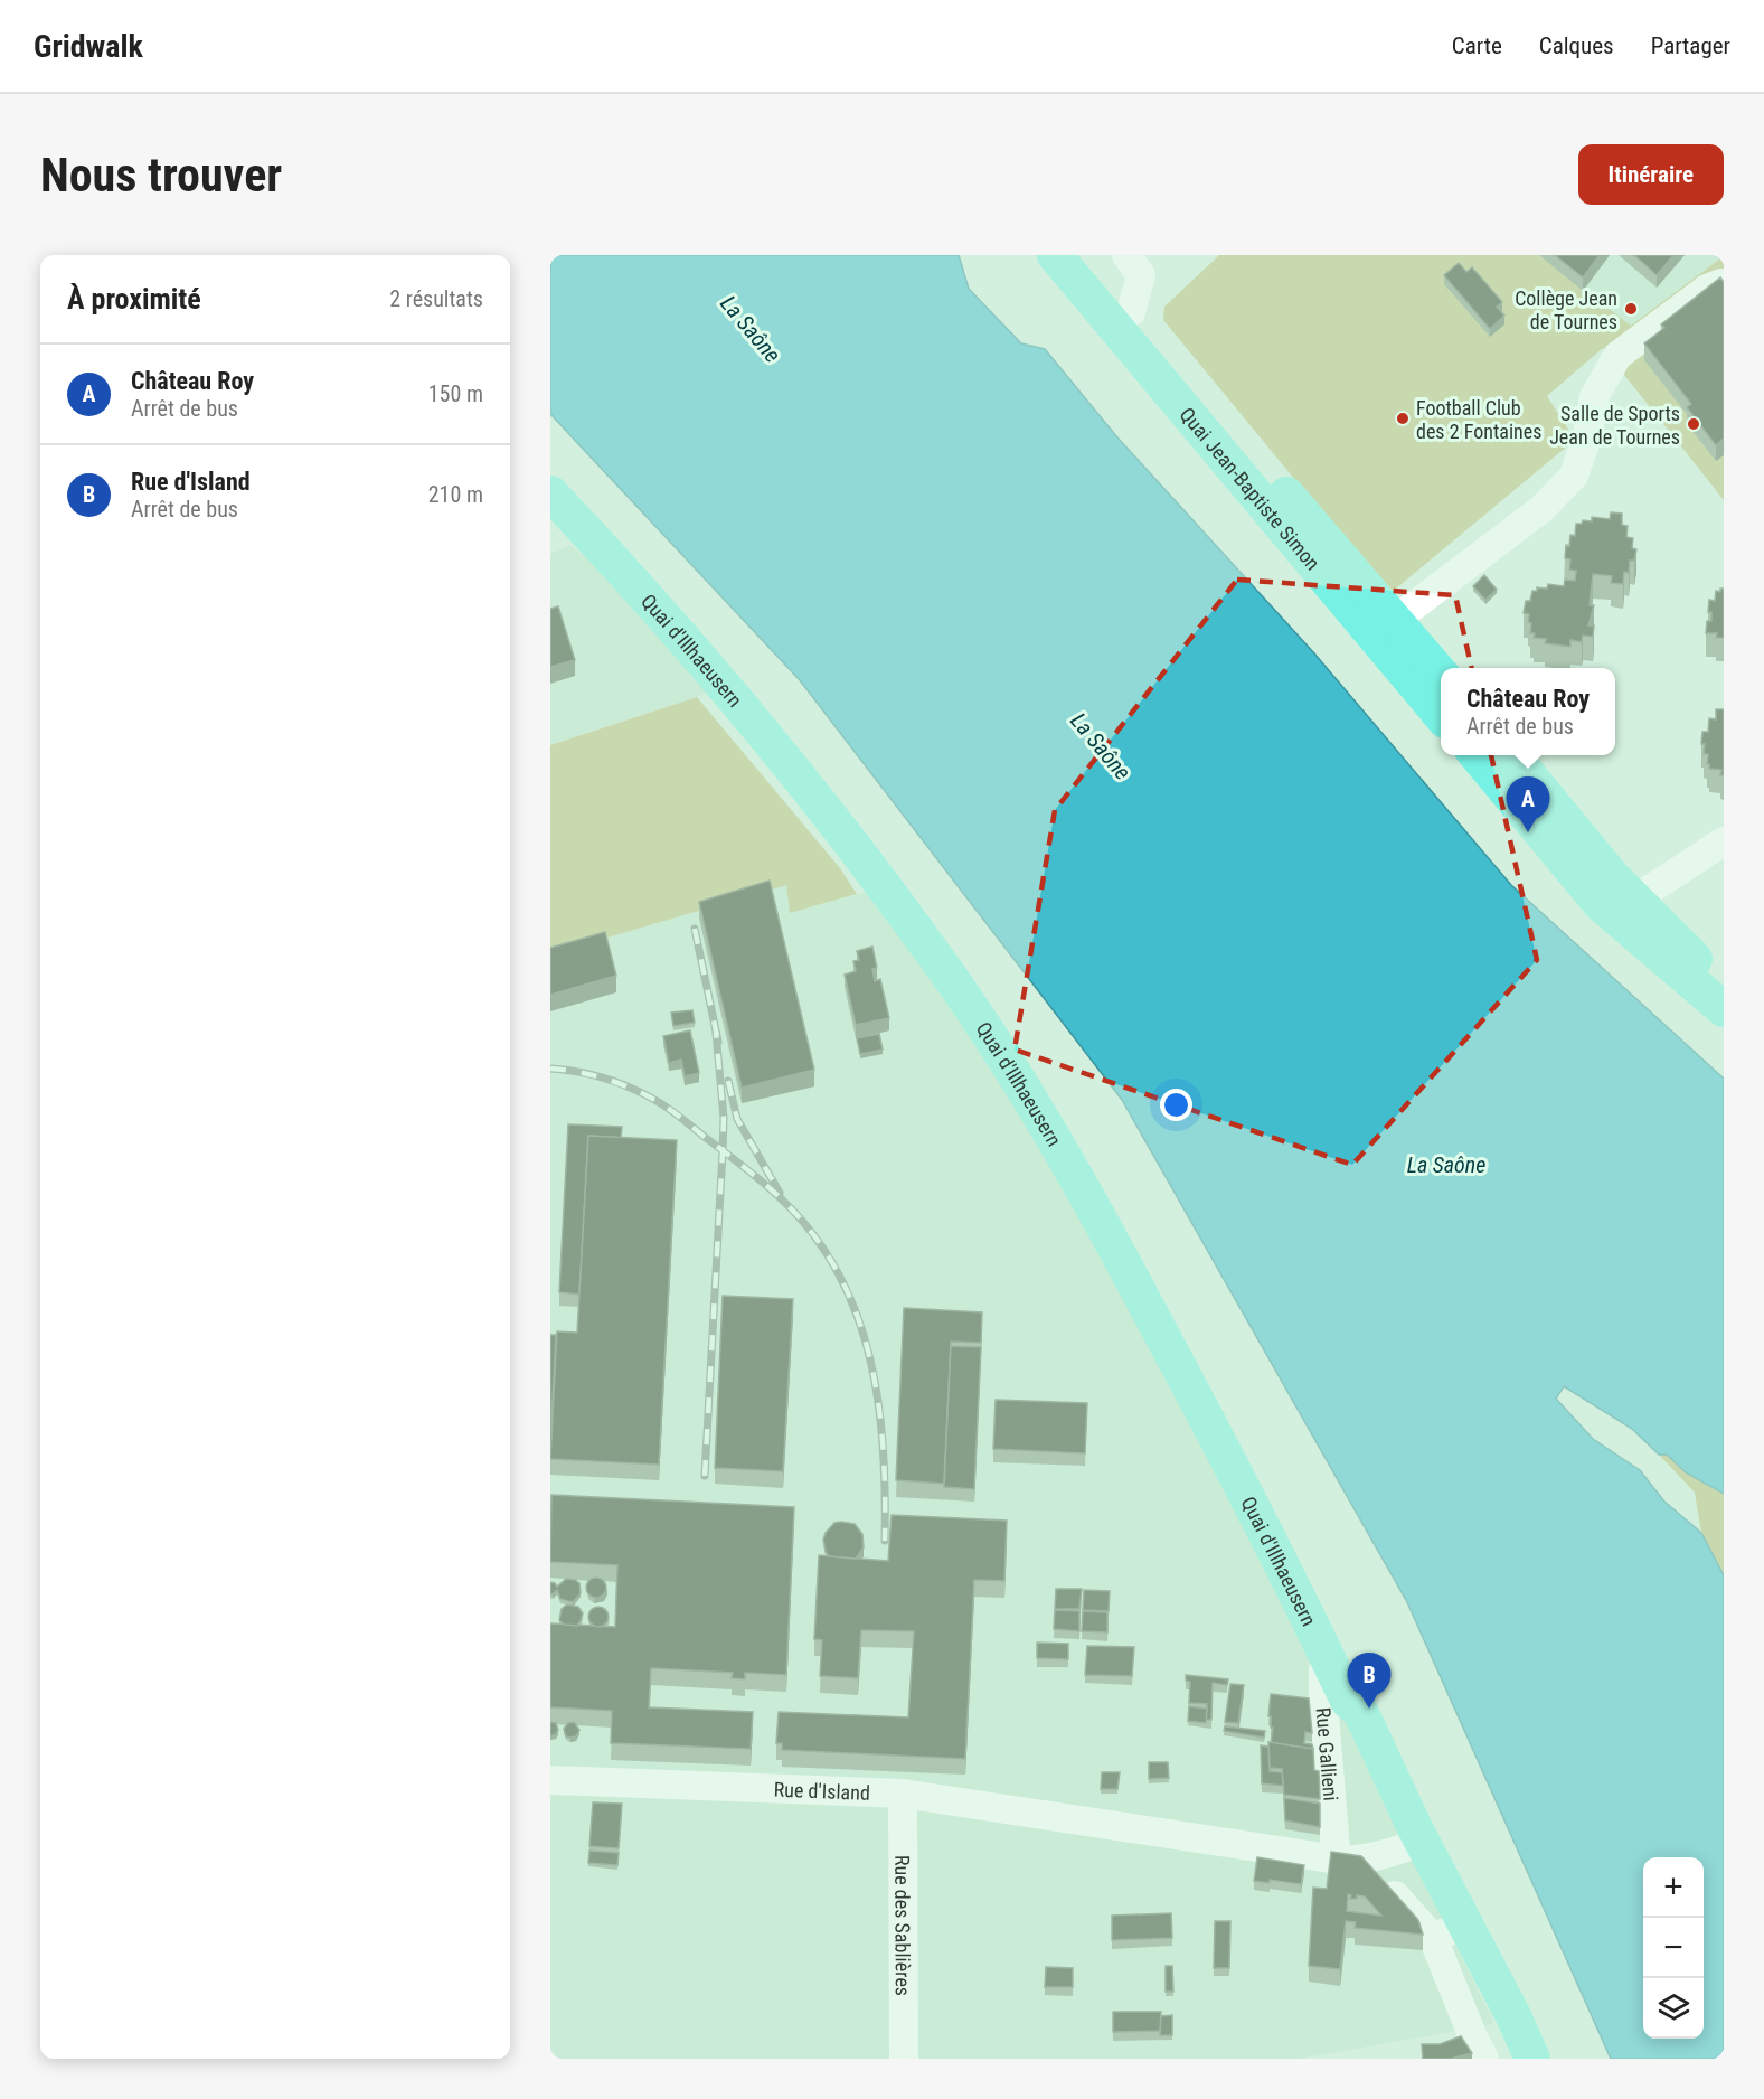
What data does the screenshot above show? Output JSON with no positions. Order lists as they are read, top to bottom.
{
  "streets": {
    "main road": ["Quai Jean-Baptiste Simon", "Quai d'Illhaeusern"],
    "street": ["Rue Gallieni", "Rue d'Island", "Rue des Sablières"]
  },
  "crossings": [
    ["Quai d'Illhaeusern", "Rue Gallieni"],
    ["Quai d'Illhaeusern", "Rue d'Island"],
    ["Rue Gallieni", "Rue d'Island"],
    ["Rue d'Island", "Rue des Sablières"]
  ],
  "water": ["La Saône"],
  "places": ["Collège Jean de Tournes", "Football Club des 2 Fontaines", "Salle de Sports Jean de Tournes"],
  "page": {
    "header": "Gridwalk",
    "nav": ["Carte", "Calques", "Partager"],
    "buttons": "Itinéraire",
    "title": "Nous trouver",
    "heading": ["À proximité", "2 résultats"],
    "list": [
      {
        "mark": "A",
        "name": "Château Roy",
        "note": "Arrêt de bus",
        "value": "150 m"
      },
      {
        "mark": "B",
        "name": "Rue d'Island",
        "note": "Arrêt de bus",
        "value": "210 m"
      }
    ],
    "popup": ["Château Roy", "Arrêt de bus"],
    "pins": ["A", "B"],
    "map_buttons": ["+", "−"]
  }
}
